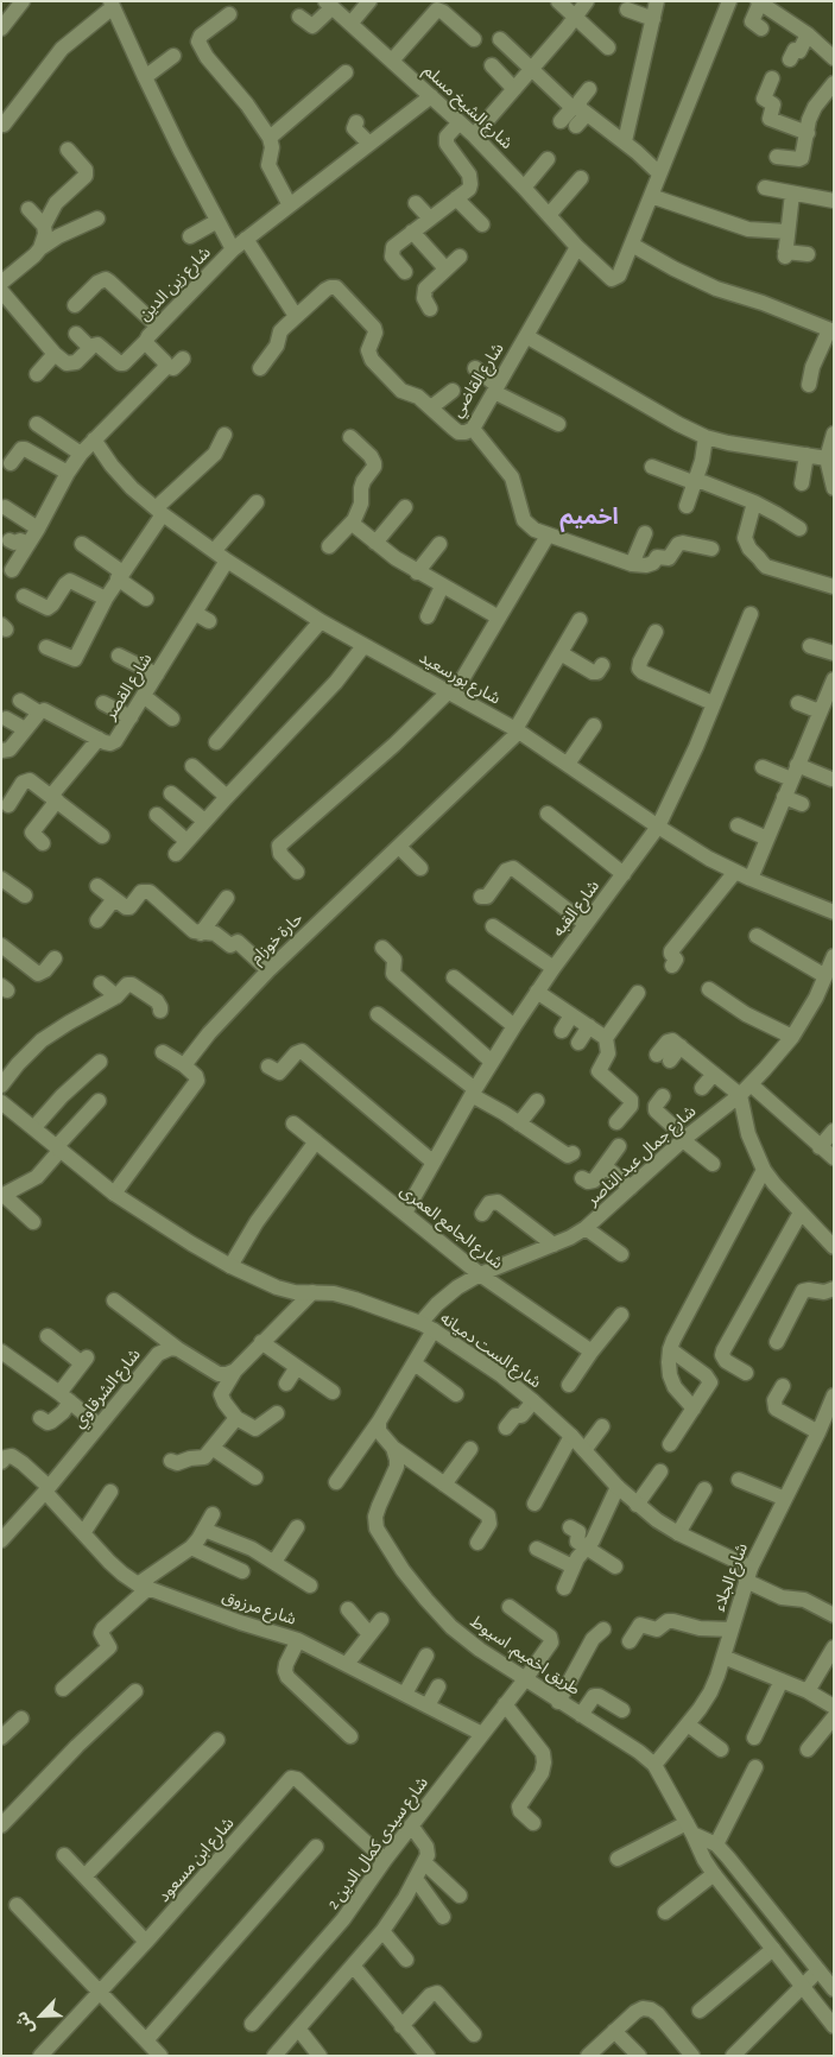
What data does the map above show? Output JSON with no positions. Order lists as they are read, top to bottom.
{
  "streets": {
    "street": [
      "شارع الشيخ مسلم",
      "شارع زين الدين",
      "شارع القاضي",
      "شارع بورسعيد",
      "شارع القصر",
      "شارع القبه",
      "حارة خوزام",
      "شارع جمال عبد الناصر",
      "شارع الجامع العمرى",
      "شارع الست دميانه",
      "شارع الشرقاوي",
      "شارع الجلاء",
      "شارع مرزوق",
      "طريق اخميم, اسيوط",
      "شارع سيدى كمال الدين 2",
      "شارع ابن مسعود"
    ]
  },
  "crossings": [
    ["شارع الشيخ مسلم", "شارع زين الدين"],
    ["شارع الشيخ مسلم", "شارع القاضي"],
    ["شارع بورسعيد", "شارع القصر"],
    ["شارع بورسعيد", "شارع القبه"],
    ["شارع بورسعيد", "حارة خوزام"],
    ["شارع القبه", "شارع الجامع العمرى"],
    ["شارع جمال عبد الناصر", "شارع الجامع العمرى"],
    ["شارع جمال عبد الناصر", "شارع الست دميانه"],
    ["شارع الست دميانه", "شارع الجلاء"],
    ["شارع الشرقاوي", "شارع مرزوق"],
    ["شارع الجلاء", "طريق اخميم, اسيوط"],
    ["شارع مرزوق", "شارع سيدى كمال الدين 2"],
    ["طريق اخميم, اسيوط", "شارع سيدى كمال الدين 2"],
    ["شارع سيدى كمال الدين 2", "شارع ابن مسعود"]
  ],
  "districts": ["اخميم"],
  "north": "bottom left"
}
